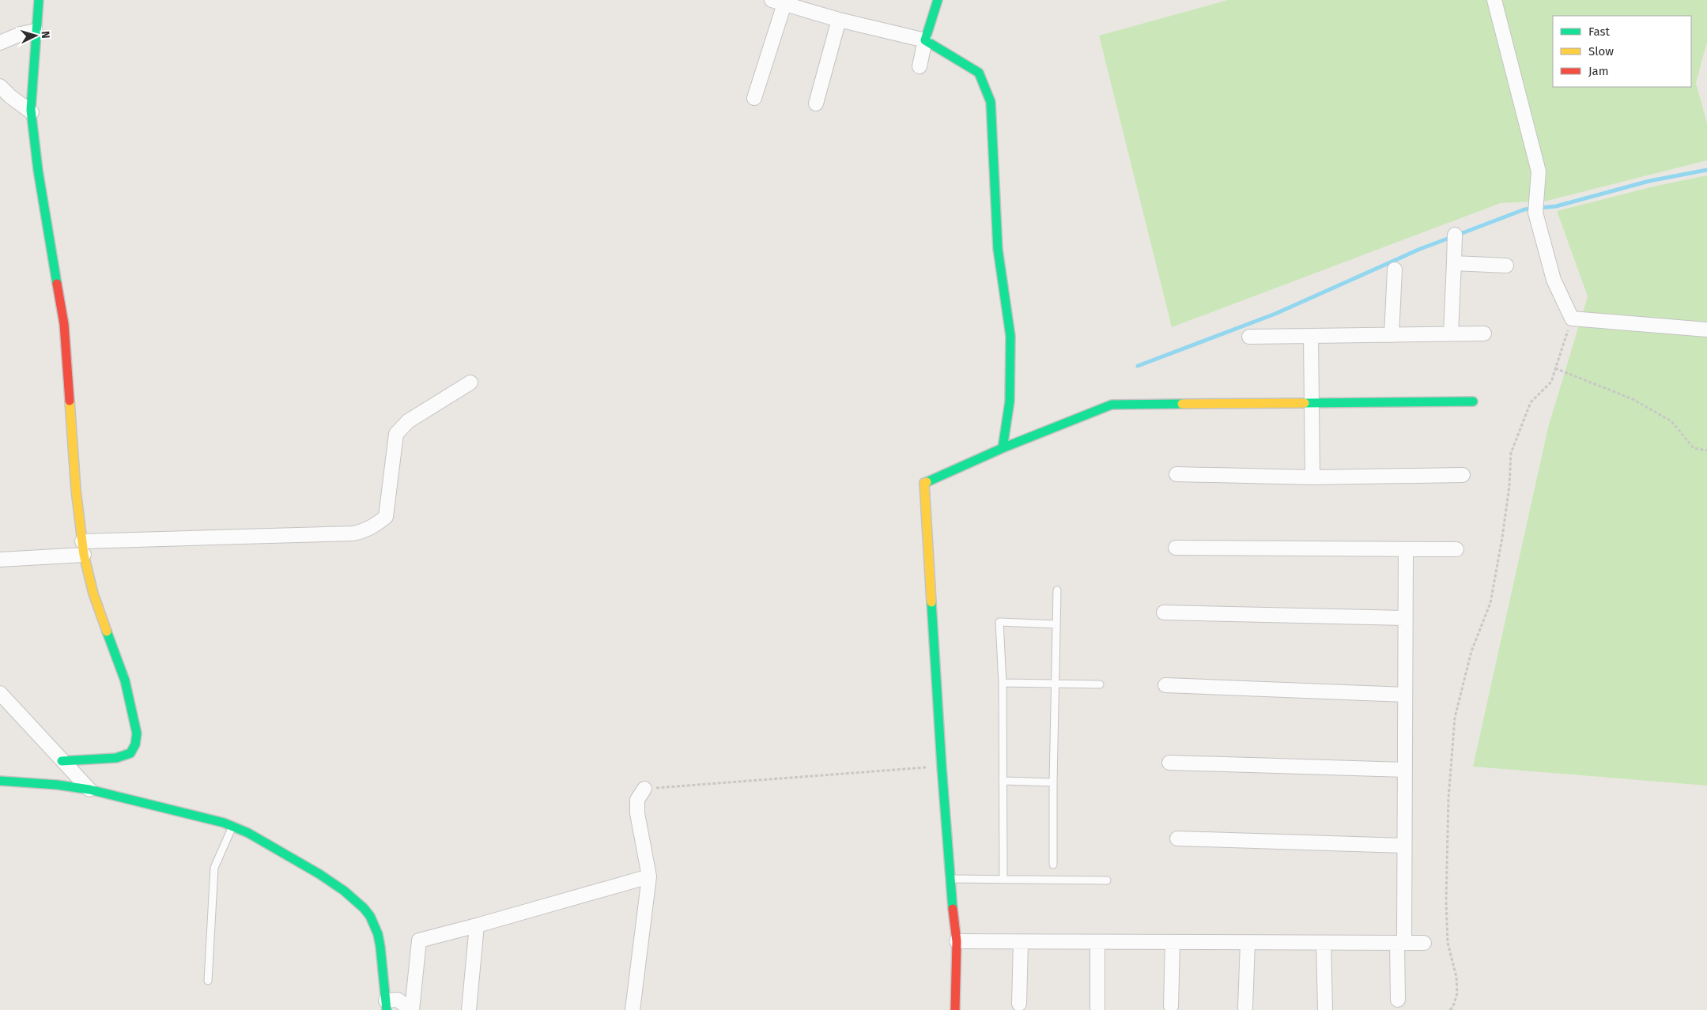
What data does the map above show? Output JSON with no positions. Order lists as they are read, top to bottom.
{
  "legend": ["Fast", "Slow", "Jam"],
  "north": "right"
}
